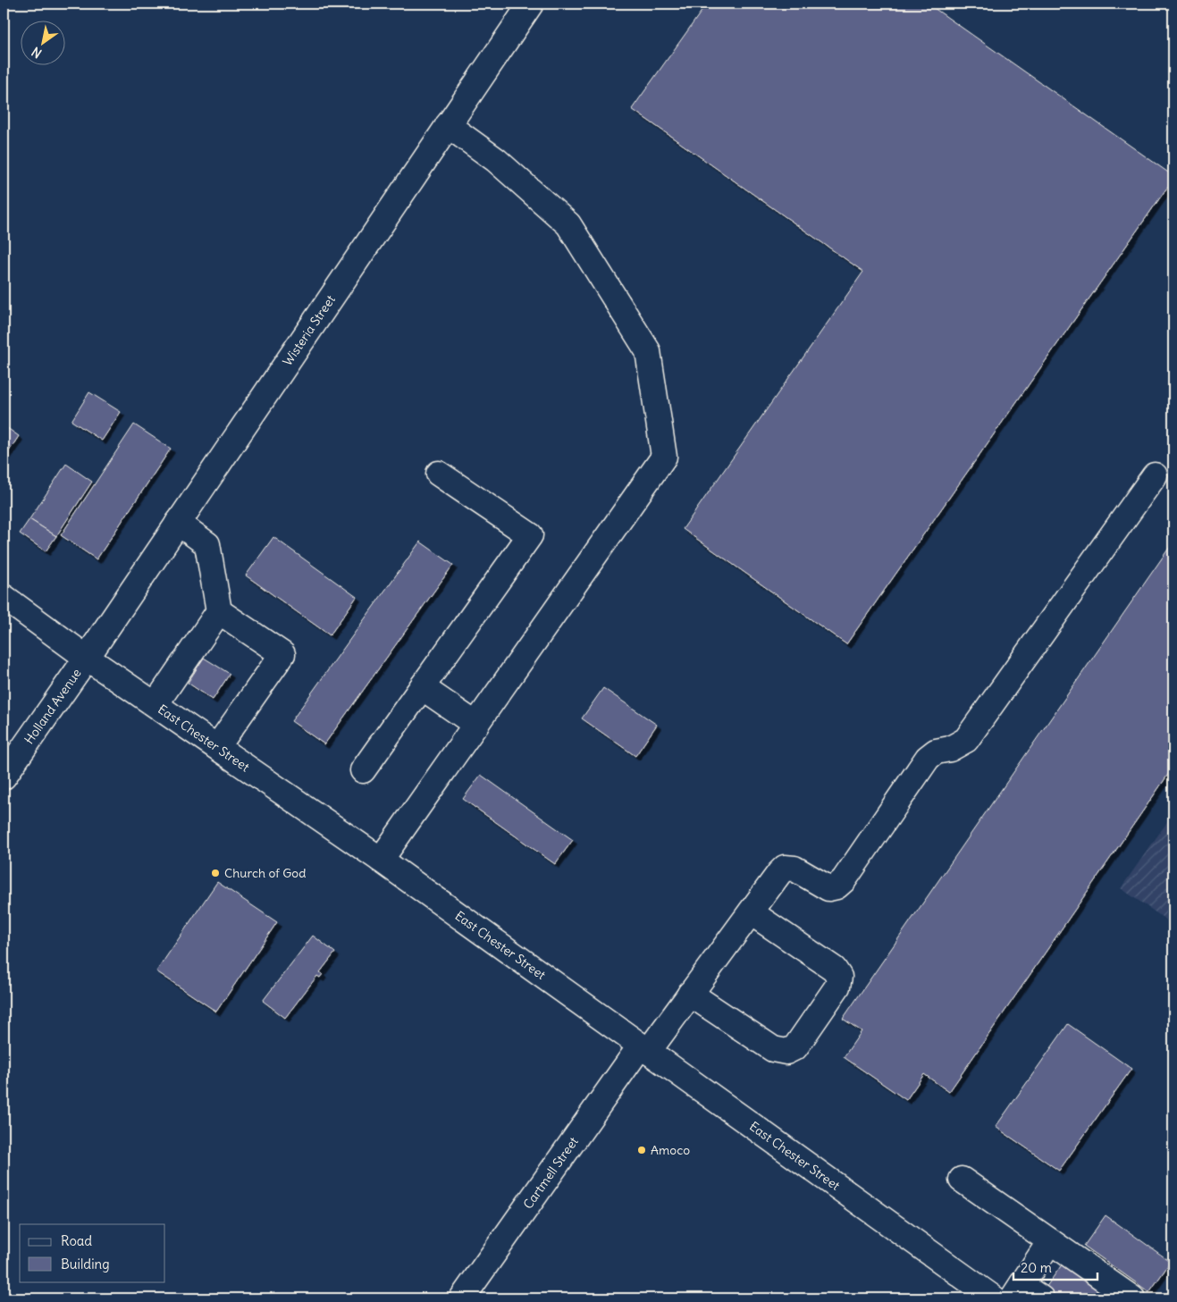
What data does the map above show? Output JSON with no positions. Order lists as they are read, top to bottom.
{
  "streets": {
    "street": [
      "Wisteria Street",
      "Holland Avenue",
      "East Chester Street",
      "Cartmell Street"
    ]
  },
  "crossings": [
    ["Wisteria Street", "Holland Avenue"],
    ["Wisteria Street", "East Chester Street"],
    ["Holland Avenue", "East Chester Street"],
    ["East Chester Street", "Cartmell Street"]
  ],
  "places": ["Church of God", "Amoco"],
  "legend": ["Road", "Building"],
  "scale_bar": "20 m",
  "north": "bottom left"
}
